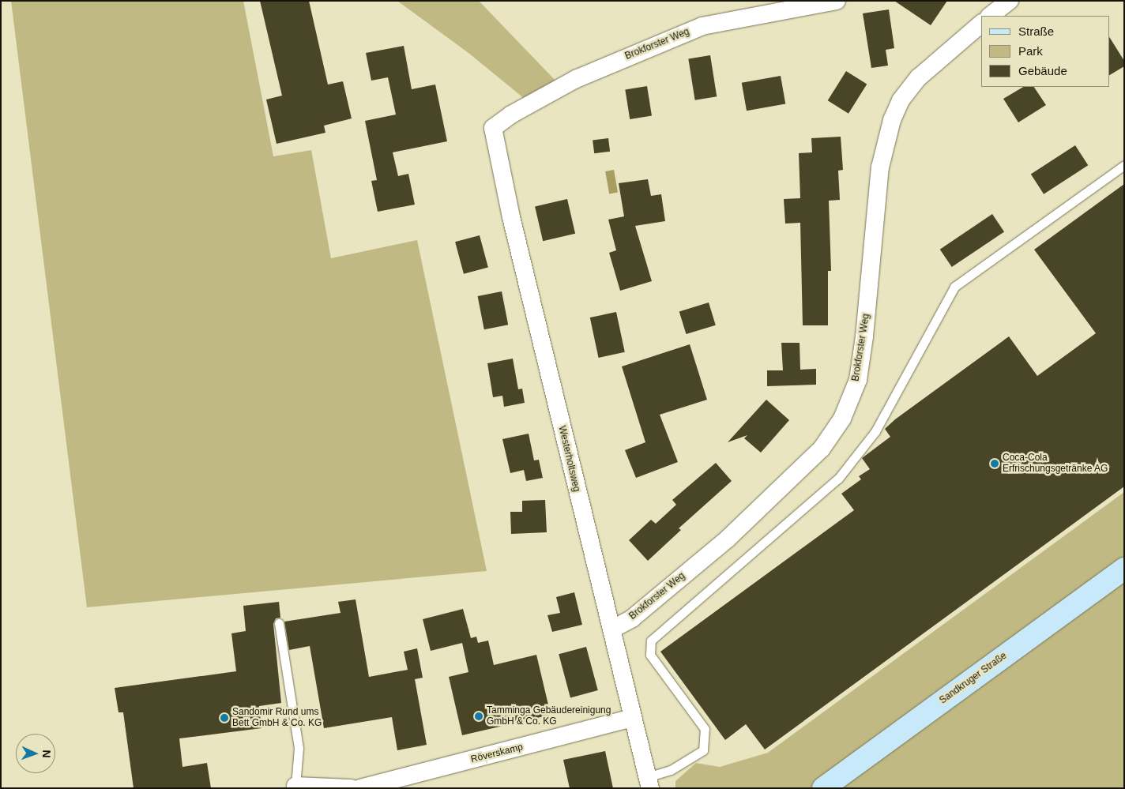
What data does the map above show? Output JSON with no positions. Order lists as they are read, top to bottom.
{
  "streets": {
    "street": [
      "Brokforster Weg",
      "Westerholtsweg",
      "Sandkruger Straße",
      "Röverskamp"
    ]
  },
  "crossings": [
    ["Brokforster Weg", "Westerholtsweg"],
    ["Westerholtsweg", "Röverskamp"]
  ],
  "places": ["Coca-Cola Erfrischungsgetränke AG", "Tamminga Gebäudereinigung GmbH & Co. KG", "Sandomir Rund ums Bett GmbH & Co. KG"],
  "legend": ["Straße", "Park", "Gebäude"],
  "north": "right"
}
